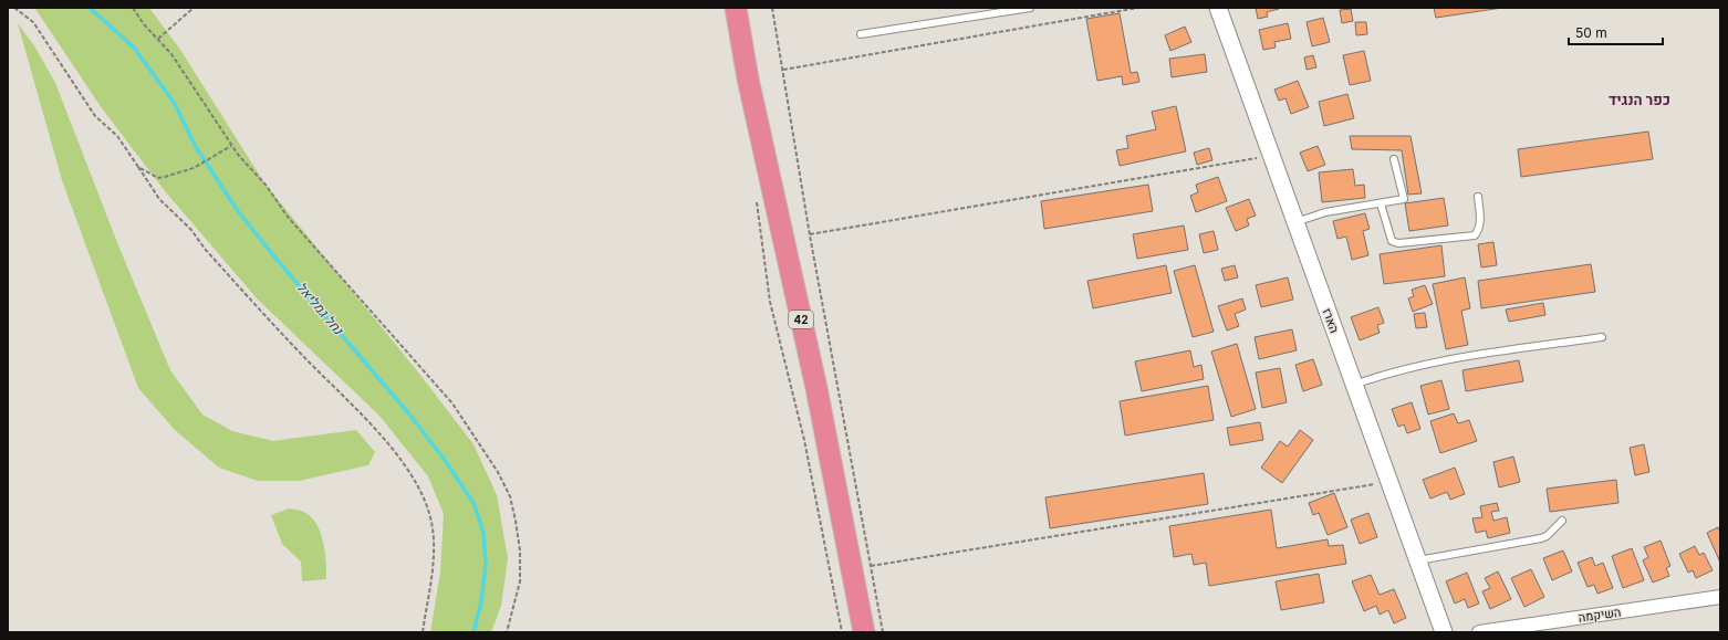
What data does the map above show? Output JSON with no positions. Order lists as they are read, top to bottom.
{
  "streets": {
    "highway": ["42"],
    "street": ["הארז", "השיקמה"]
  },
  "districts": ["כפר הנגיד"],
  "water": ["נחל גמליאל"],
  "scale_bar": "50 m"
}
